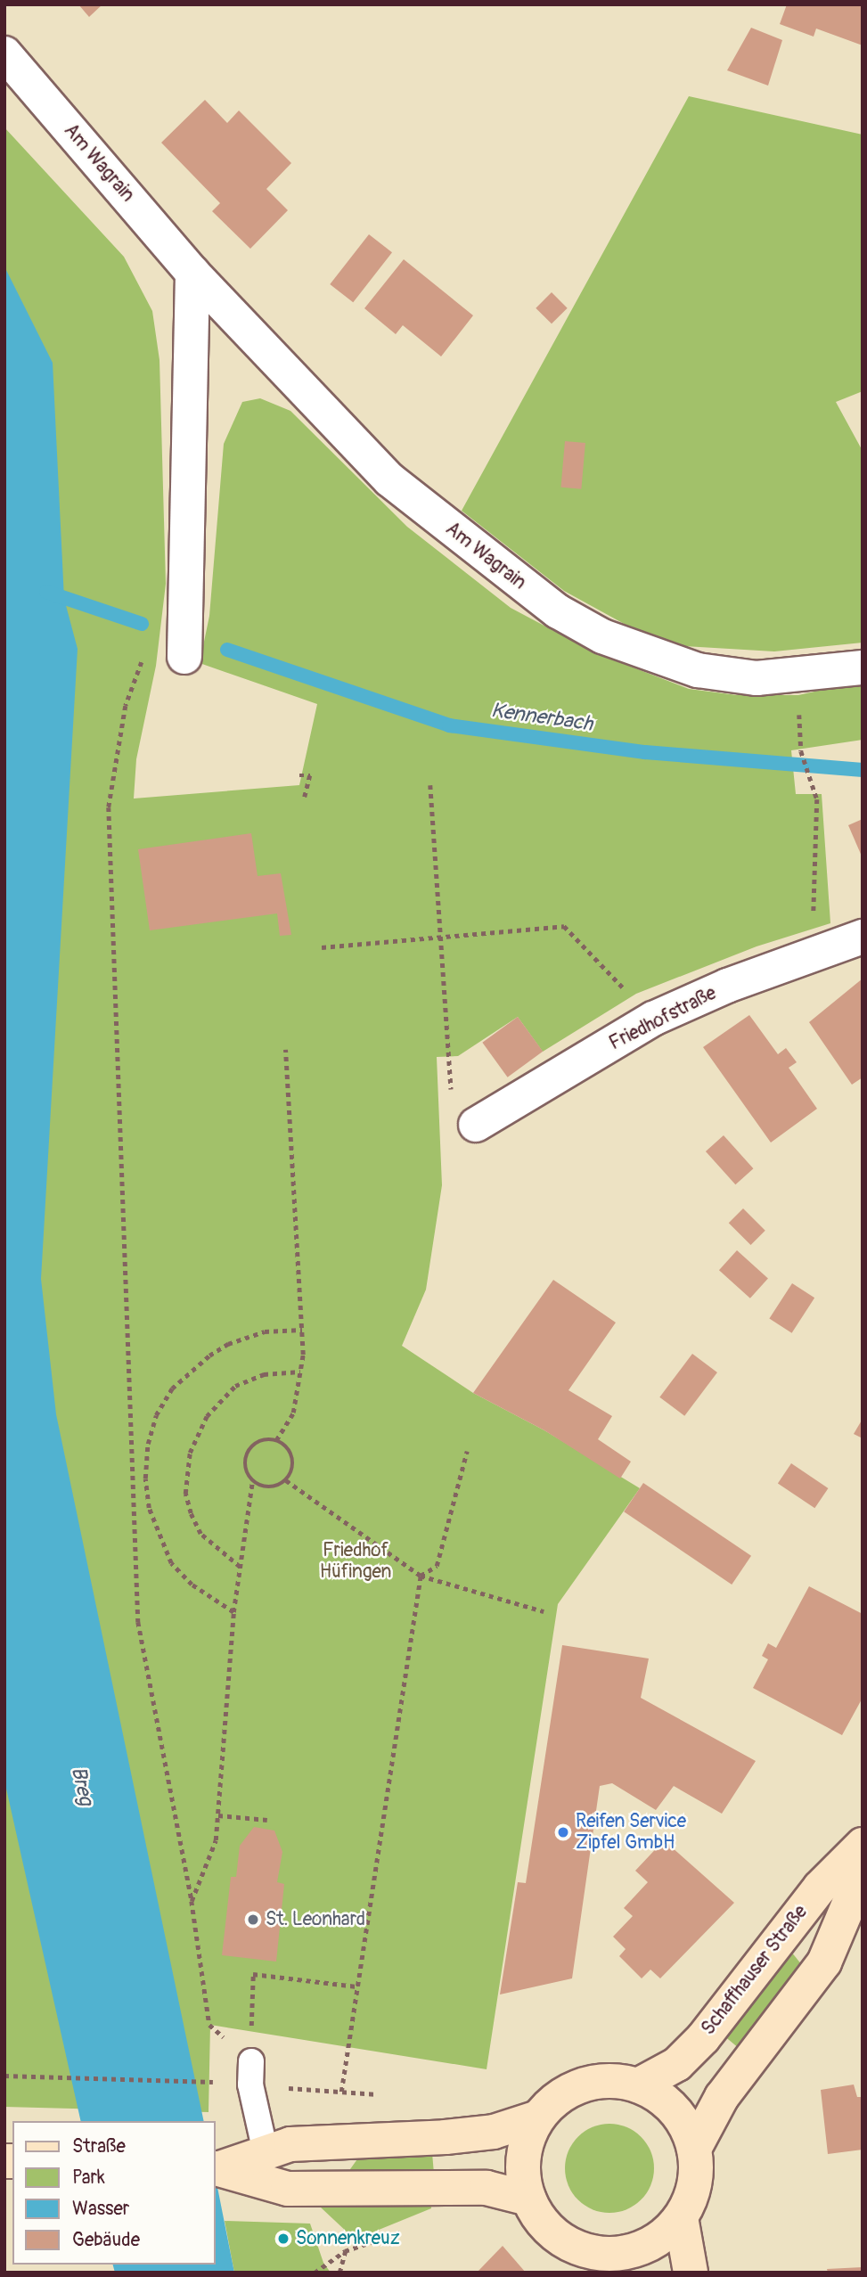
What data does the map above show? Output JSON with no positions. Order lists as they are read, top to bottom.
{
  "streets": {
    "main road": ["Schaffhauser Straße"],
    "street": ["Am Wagrain", "Friedhofstraße"]
  },
  "water": ["Kennerbach", "Breg"],
  "parks": ["Friedhof Hüfingen"],
  "places": ["Reifen Service Zipfel GmbH", "St. Leonhard", "Sonnenkreuz"],
  "legend": [
    "Straße",
    "Park",
    "Wasser",
    "Gebäude"
  ]
}
